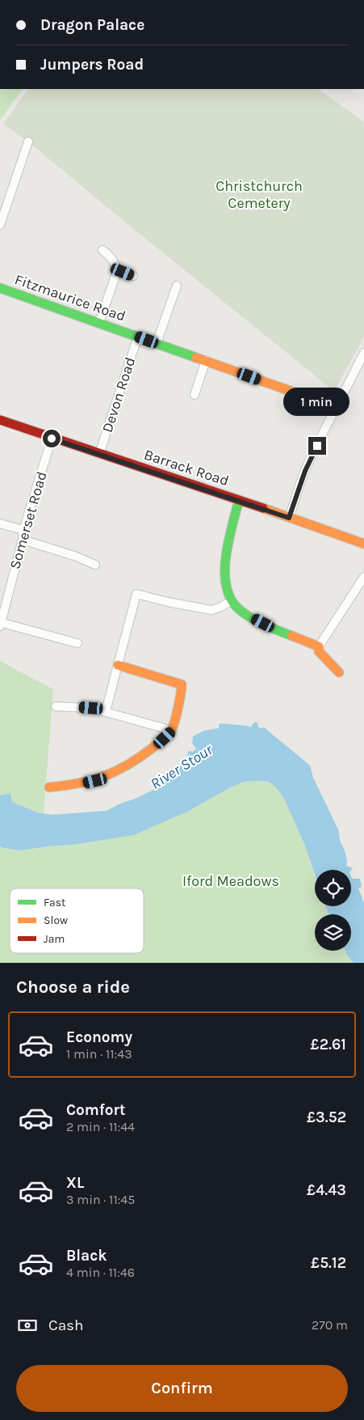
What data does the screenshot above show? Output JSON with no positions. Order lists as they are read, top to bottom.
{
  "streets": {
    "street": [
      "Fitzmaurice Road",
      "Devon Road",
      "Barrack Road",
      "Somerset Road"
    ]
  },
  "crossings": [
    ["Fitzmaurice Road", "Devon Road"],
    ["Devon Road", "Barrack Road"],
    ["Barrack Road", "Somerset Road"]
  ],
  "water": ["River Stour"],
  "parks": ["Christchurch Cemetery", "Iford Meadows"],
  "legend": ["Fast", "Slow", "Jam"],
  "page": {
    "banner": ["Dragon Palace", "Jumpers Road"],
    "bubble": "1 min",
    "heading": "Choose a ride",
    "list": [
      {
        "name": "Economy",
        "note": "1 min · 11:43",
        "value": "£2.61"
      },
      {
        "name": "Comfort",
        "note": "2 min · 11:44",
        "value": "£3.52"
      },
      {
        "name": "XL",
        "note": "3 min · 11:45",
        "value": "£4.43"
      },
      {
        "name": "Black",
        "note": "4 min · 11:46",
        "value": "£5.12"
      }
    ],
    "pay": ["Cash", "270 m"],
    "buttons": "Confirm"
  }
}
